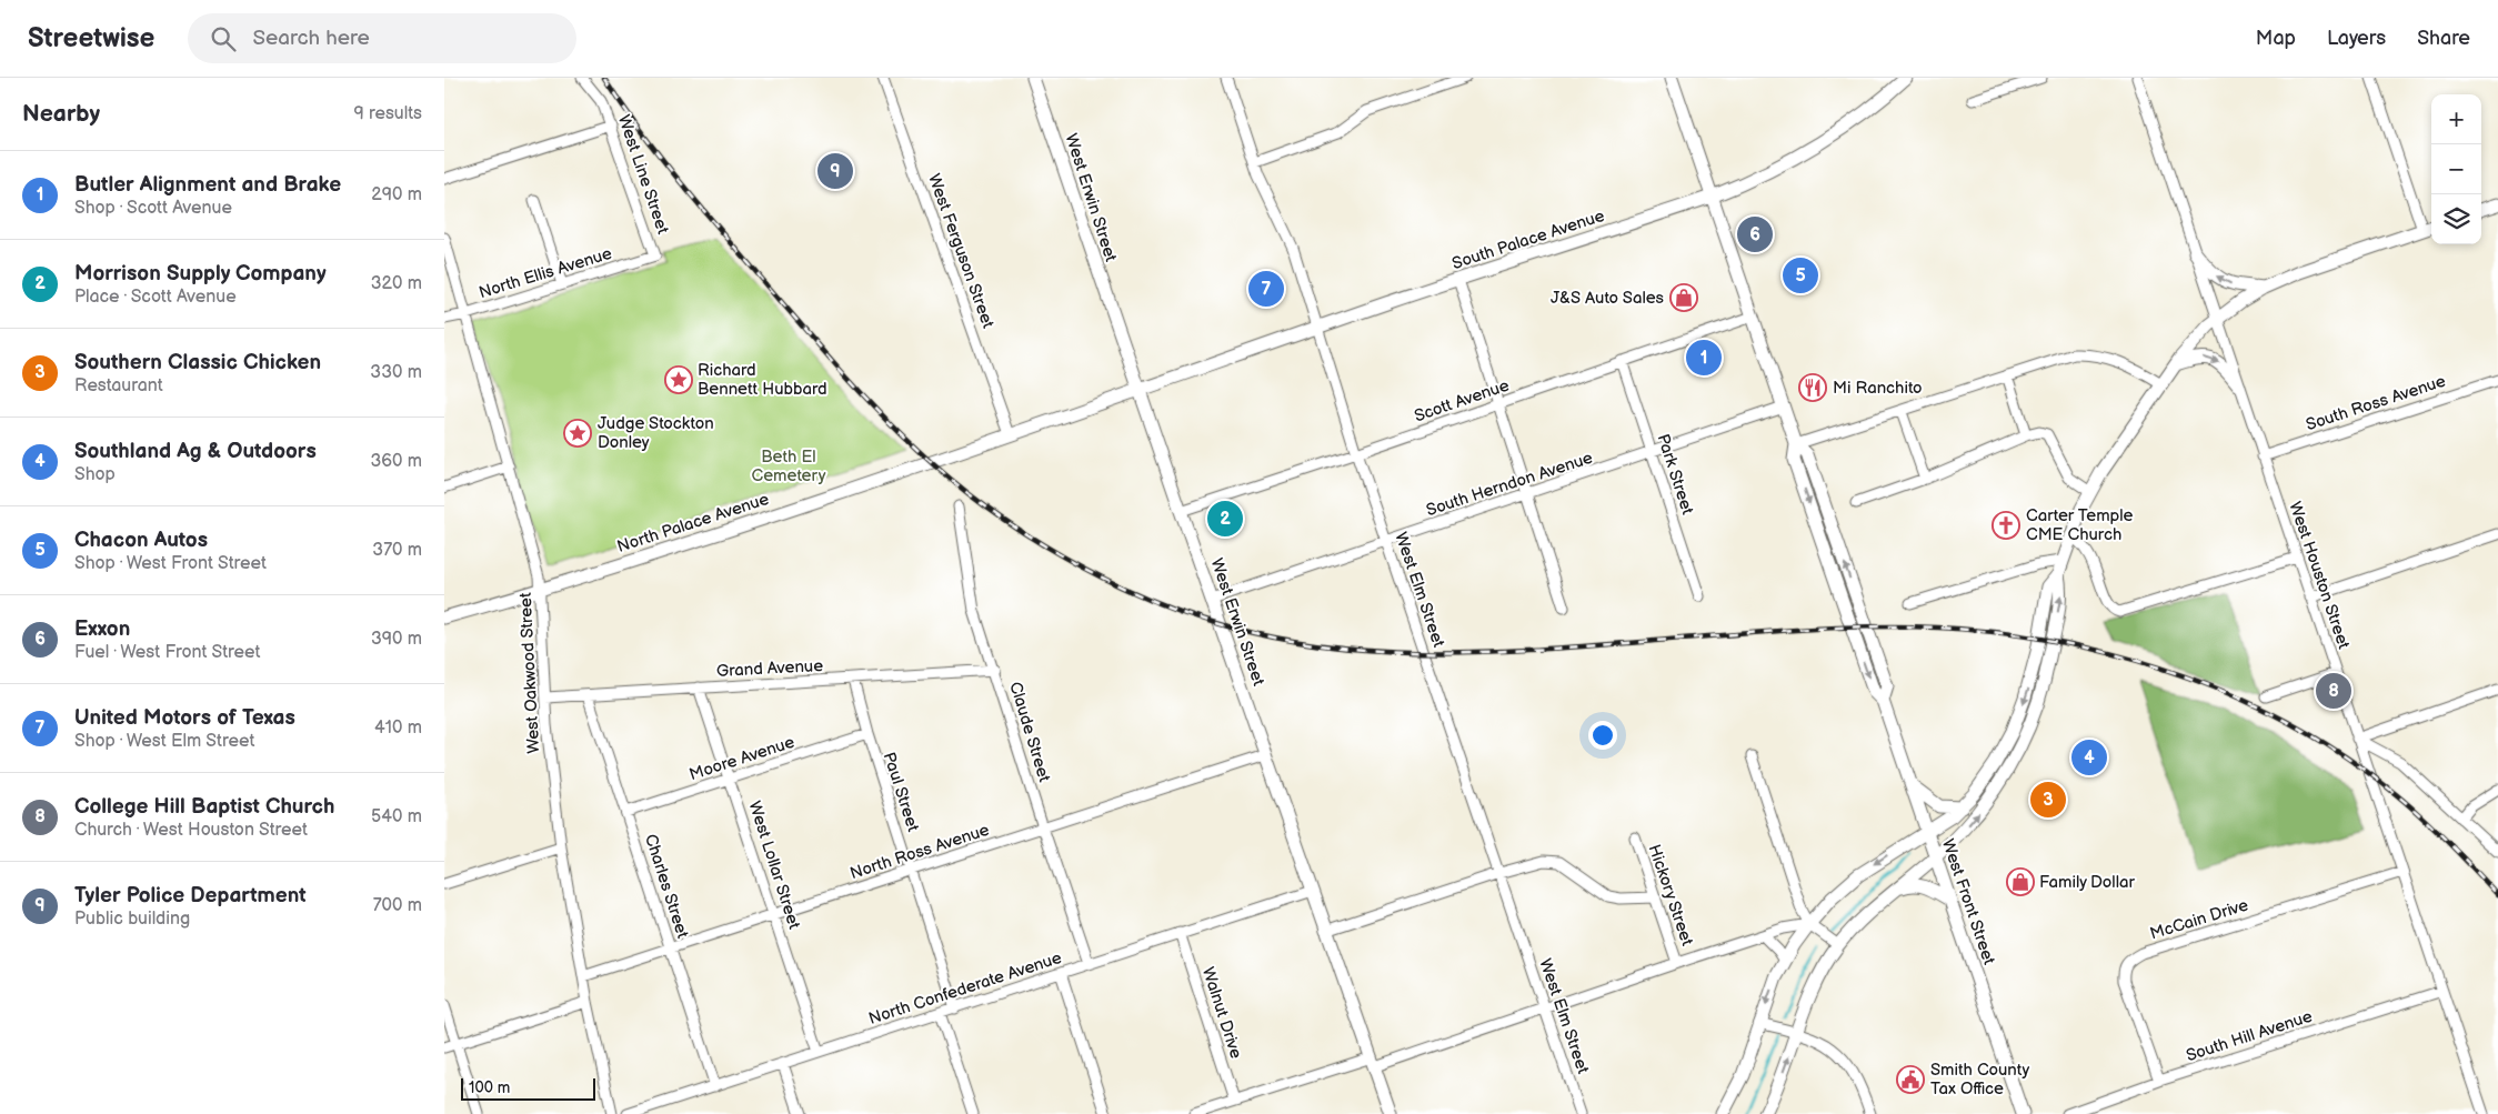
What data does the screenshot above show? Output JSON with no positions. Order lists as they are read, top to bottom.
{
  "streets": {
    "main road": [
      "West Erwin Street",
      "South Palace Avenue",
      "North Palace Avenue",
      "West Front Street"
    ],
    "street": [
      "West Line Street",
      "West Ferguson Street",
      "North Ellis Avenue",
      "Scott Avenue",
      "South Ross Avenue",
      "Park Street",
      "South Herndon Avenue",
      "West Houston Street",
      "West Elm Street",
      "Grand Avenue",
      "West Oakwood Street",
      "Claude Street",
      "Moore Avenue",
      "Paul Street",
      "North Ross Avenue",
      "West Lollar Street",
      "Charles Street",
      "Hickory Street",
      "McCain Drive",
      "North Confederate Avenue",
      "Walnut Drive",
      "South Hill Avenue"
    ]
  },
  "crossings": [
    ["West Line Street", "North Ellis Avenue"],
    ["West Erwin Street", "South Palace Avenue"],
    ["West Erwin Street", "Scott Avenue"],
    ["West Erwin Street", "South Herndon Avenue"],
    ["West Erwin Street", "North Palace Avenue"],
    ["West Erwin Street", "North Ross Avenue"],
    ["West Erwin Street", "North Confederate Avenue"],
    ["South Palace Avenue", "North Palace Avenue"],
    ["South Palace Avenue", "West Elm Street"],
    ["South Palace Avenue", "West Front Street"],
    ["West Ferguson Street", "North Palace Avenue"],
    ["North Ellis Avenue", "West Oakwood Street"],
    ["Scott Avenue", "Park Street"],
    ["Scott Avenue", "West Elm Street"],
    ["Scott Avenue", "West Front Street"],
    ["South Ross Avenue", "West Houston Street"],
    ["Park Street", "South Herndon Avenue"],
    ["South Herndon Avenue", "West Elm Street"],
    ["South Herndon Avenue", "West Front Street"],
    ["North Palace Avenue", "West Oakwood Street"],
    ["West Houston Street", "McCain Drive"],
    ["West Houston Street", "South Hill Avenue"],
    ["Grand Avenue", "West Oakwood Street"],
    ["Grand Avenue", "Claude Street"],
    ["Grand Avenue", "Paul Street"],
    ["Grand Avenue", "West Lollar Street"],
    ["Grand Avenue", "Charles Street"],
    ["West Oakwood Street", "North Ross Avenue"],
    ["Claude Street", "North Ross Avenue"],
    ["Claude Street", "North Confederate Avenue"],
    ["Moore Avenue", "Paul Street"],
    ["Moore Avenue", "West Lollar Street"],
    ["Moore Avenue", "Charles Street"],
    ["Paul Street", "North Ross Avenue"],
    ["Paul Street", "North Confederate Avenue"],
    ["North Ross Avenue", "West Lollar Street"],
    ["North Ross Avenue", "Charles Street"],
    ["West Lollar Street", "North Confederate Avenue"],
    ["Charles Street", "North Confederate Avenue"],
    ["McCain Drive", "South Hill Avenue"],
    ["North Confederate Avenue", "Walnut Drive"]
  ],
  "parks": ["Beth El Cemetery"],
  "places": {
    "shop": ["J&S Auto Sales", "Family Dollar"],
    "place": ["Richard Bennett Hubbard", "Judge Stockton Donley"],
    "restaurant": ["Mi Ranchito"],
    "church": ["Carter Temple CME Church"],
    "public building": ["Smith County Tax Office"]
  },
  "scale_bar": "100 m",
  "page": {
    "header": "Streetwise",
    "search": "Search here",
    "nav": ["Map", "Layers", "Share"],
    "heading": ["Nearby", "9 results"],
    "map_buttons": ["+", "−"],
    "list": [
      {
        "mark": "1",
        "name": "Butler Alignment and Brake",
        "note": "Shop · Scott Avenue",
        "value": "290 m"
      },
      {
        "mark": "2",
        "name": "Morrison Supply Company",
        "note": "Place · Scott Avenue",
        "value": "320 m"
      },
      {
        "mark": "3",
        "name": "Southern Classic Chicken",
        "note": "Restaurant",
        "value": "330 m"
      },
      {
        "mark": "4",
        "name": "Southland Ag & Outdoors",
        "note": "Shop",
        "value": "360 m"
      },
      {
        "mark": "5",
        "name": "Chacon Autos",
        "note": "Shop · West Front Street",
        "value": "370 m"
      },
      {
        "mark": "6",
        "name": "Exxon",
        "note": "Fuel · West Front Street",
        "value": "390 m"
      },
      {
        "mark": "7",
        "name": "United Motors of Texas",
        "note": "Shop · West Elm Street",
        "value": "410 m"
      },
      {
        "mark": "8",
        "name": "College Hill Baptist Church",
        "note": "Church · West Houston Street",
        "value": "540 m"
      },
      {
        "mark": "9",
        "name": "Tyler Police Department",
        "note": "Public building",
        "value": "700 m"
      }
    ],
    "pins": [
      "9",
      "6",
      "5",
      "7",
      "1",
      "2",
      "8",
      "4",
      "3"
    ],
    "scale": "100 m"
  }
}
